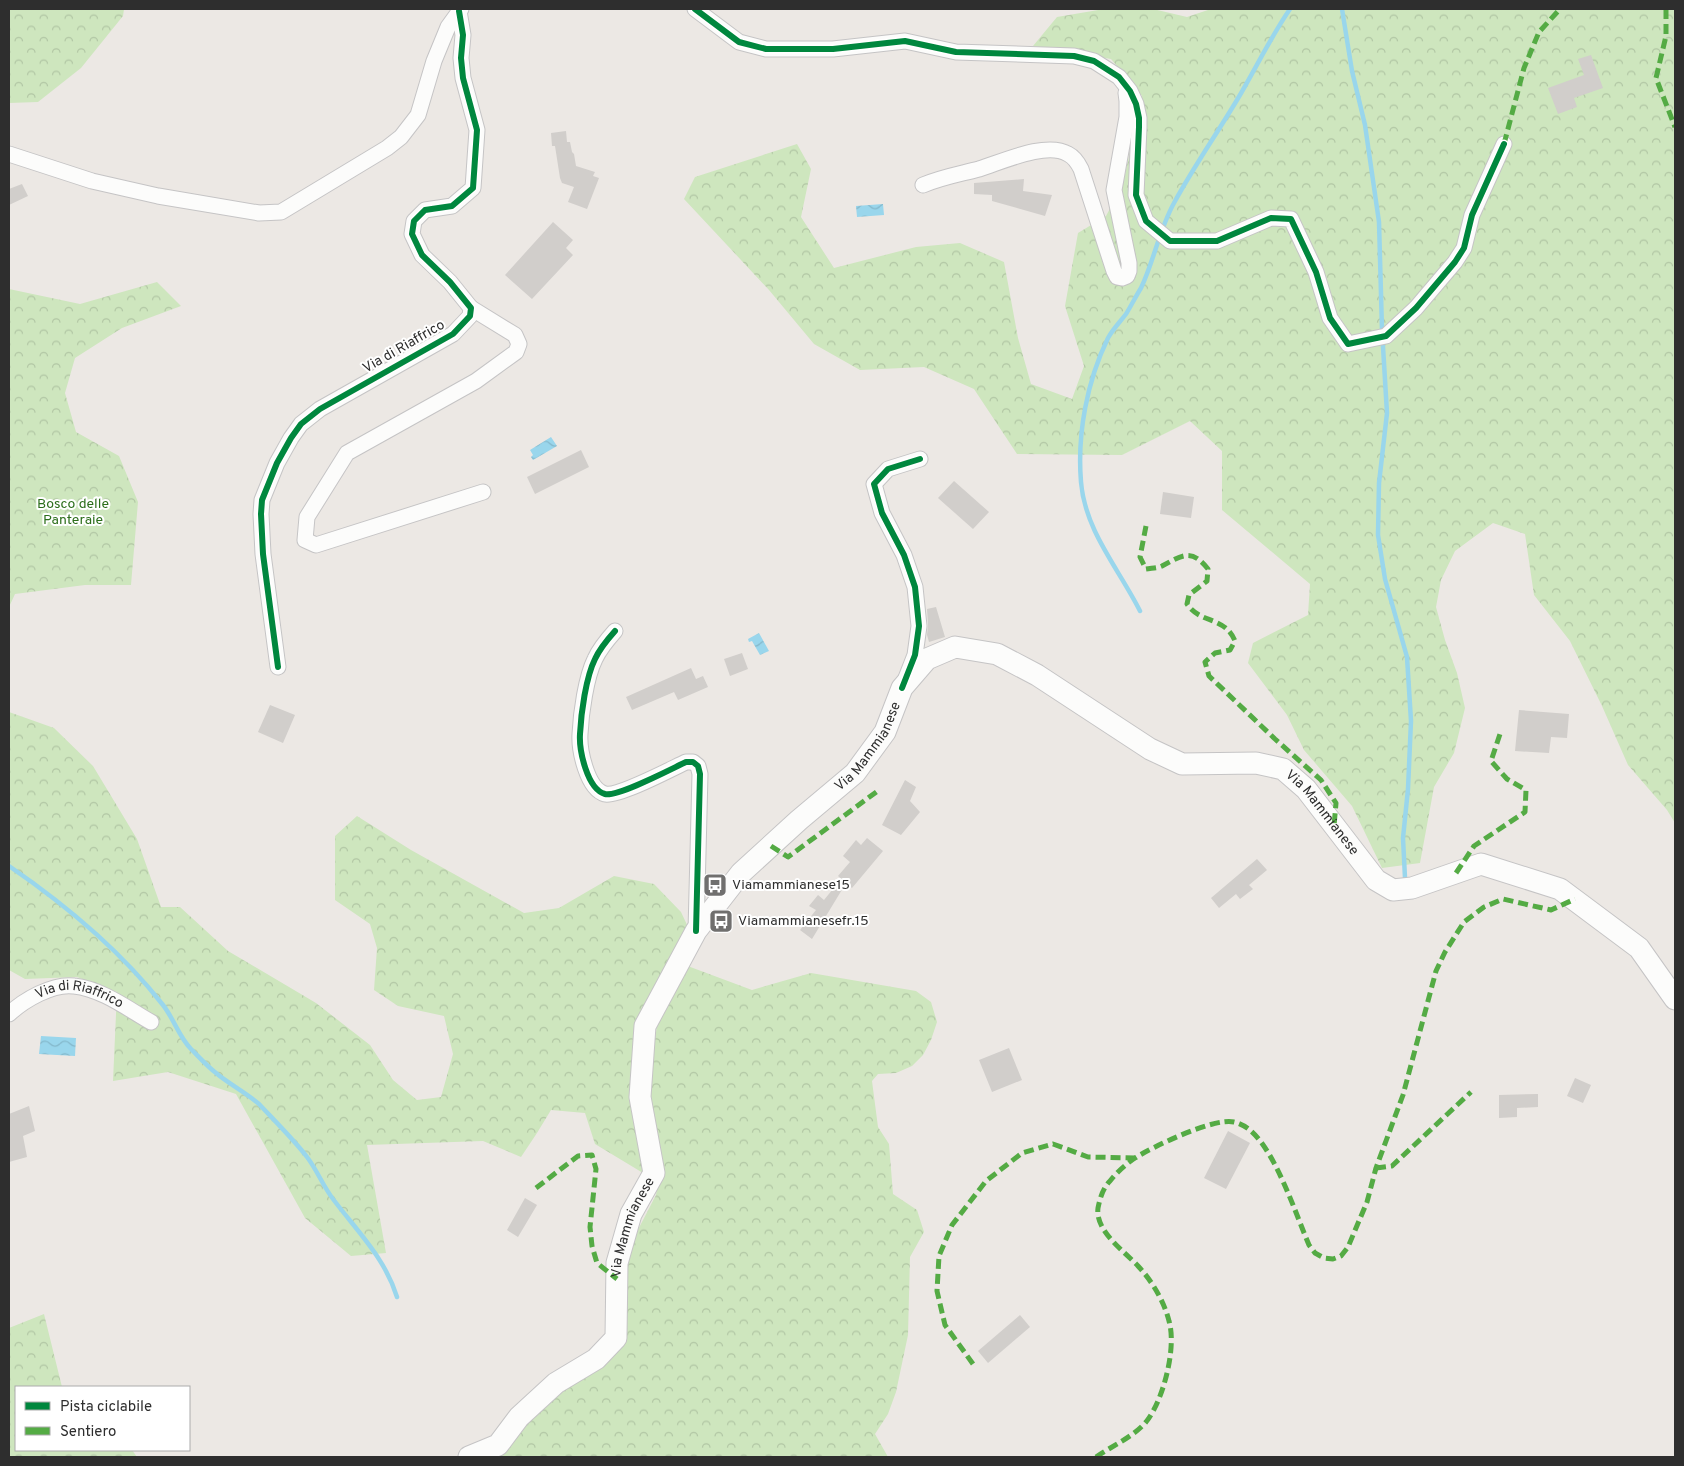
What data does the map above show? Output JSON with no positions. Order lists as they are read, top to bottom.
{
  "streets": {
    "main road": ["Via Mammianese"],
    "street": ["Via di Riaffrico"]
  },
  "parks": ["Bosco delle Panteraie"],
  "places": {
    "bus stop": ["Viamammianese15", "Viamammianesefr.15"]
  },
  "legend": ["Pista ciclabile", "Sentiero"]
}
